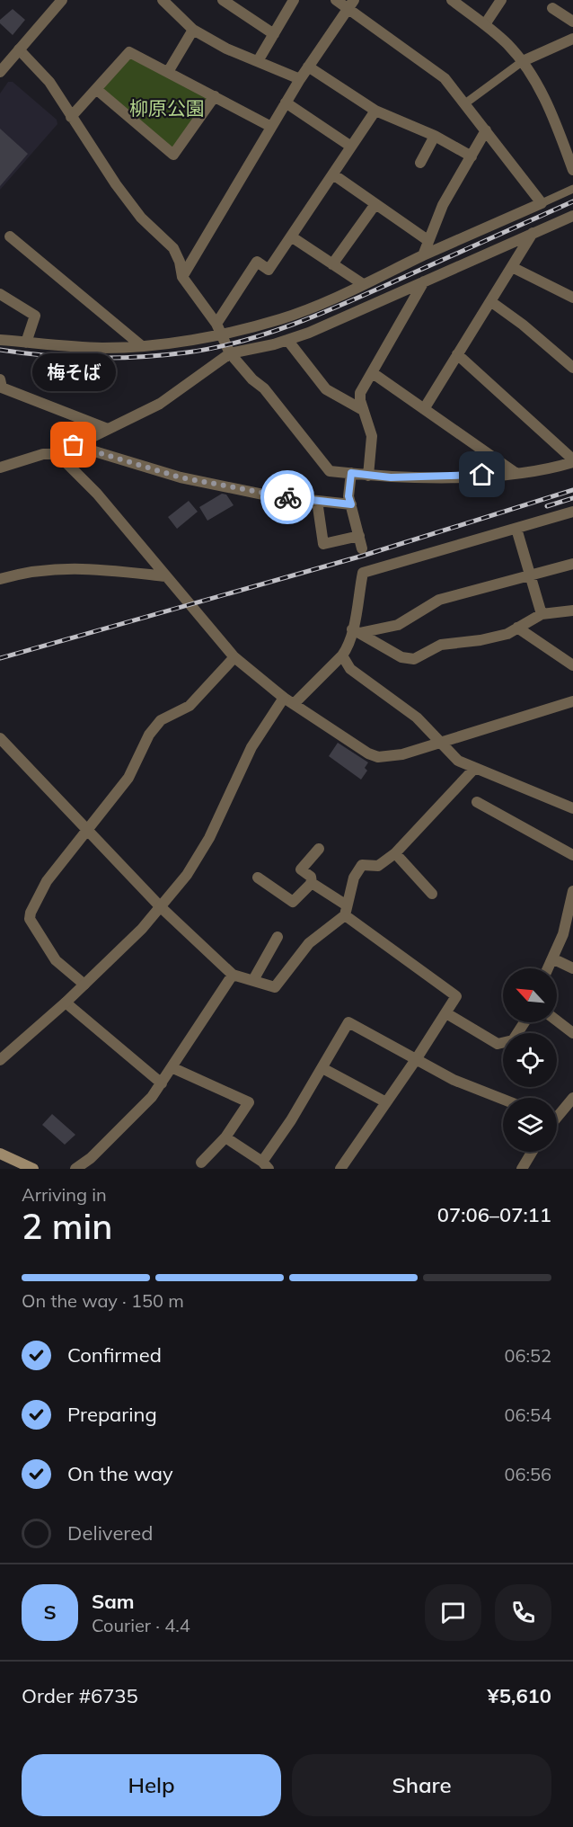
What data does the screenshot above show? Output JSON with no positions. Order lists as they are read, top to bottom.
{
  "parks": ["柳原公園"],
  "places": ["梅そば"],
  "north": "top left",
  "page": {
    "bubble": "梅そば",
    "heading": ["2 min", "Arriving in", "07:06–07:11"],
    "panel": [
      "Sam",
      "Courier · 4.4",
      "Order #6735",
      "¥5,610"
    ],
    "bar": "On the way · 150 m",
    "list": [
      ["Confirmed", "06:52"],
      ["Preparing", "06:54"],
      ["On the way", "06:56"],
      "Delivered"
    ],
    "round": "S",
    "buttons": ["Help", "Share"]
  }
}
